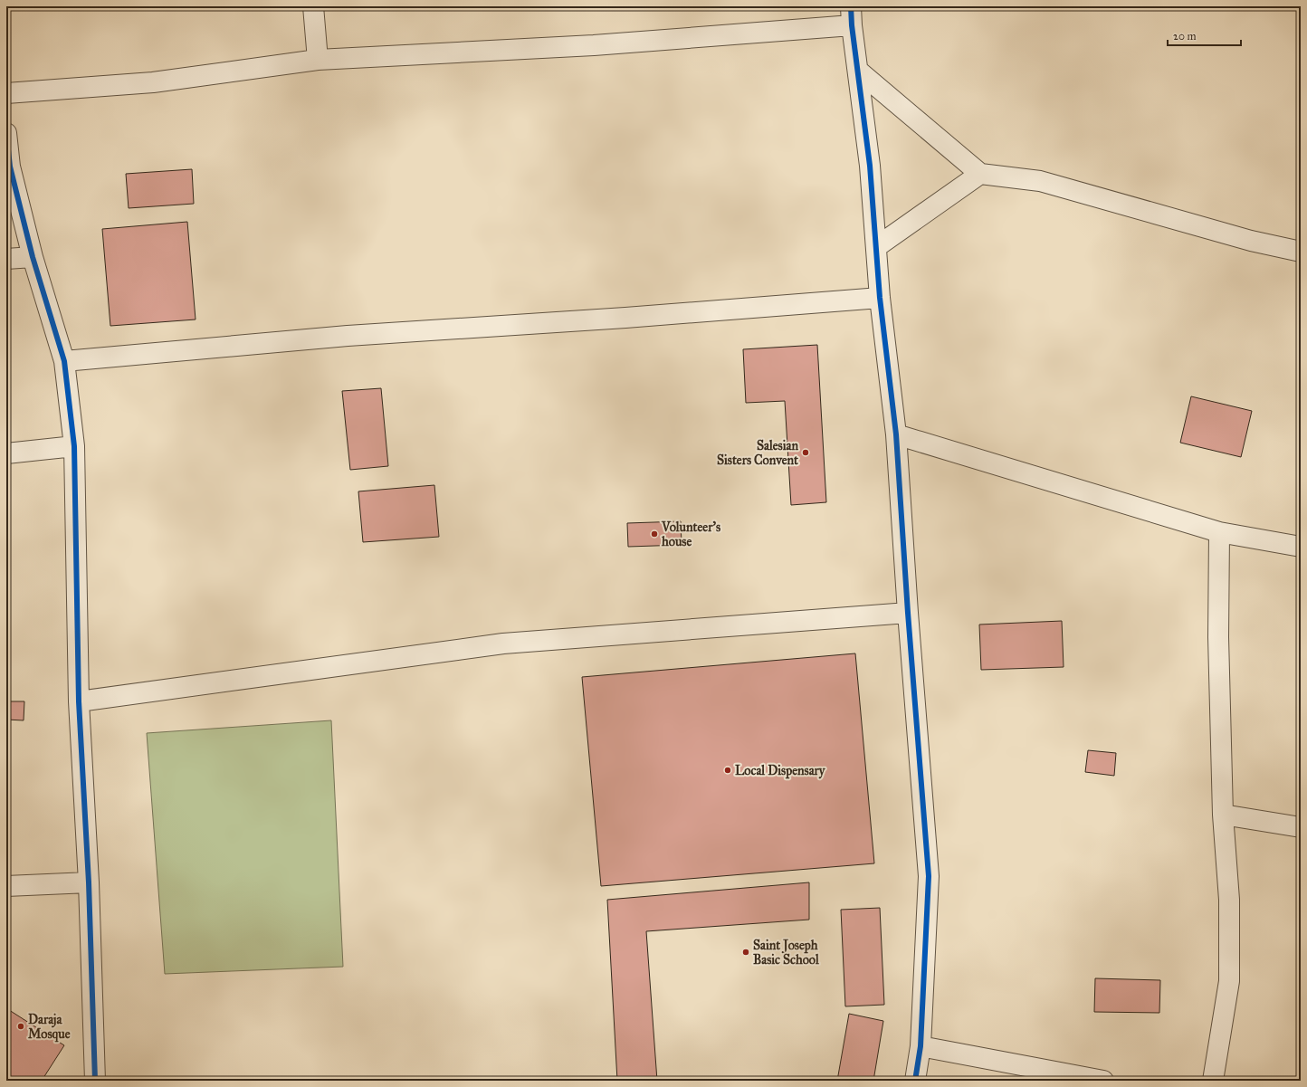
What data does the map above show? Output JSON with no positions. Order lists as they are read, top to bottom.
{
  "places": [
    "Salesian Sisters Convent",
    "Volunteer's house",
    "Local Dispensary",
    "Saint Joseph Basic School",
    "Daraja Mosque"
  ],
  "scale_bar": "20 m"
}
